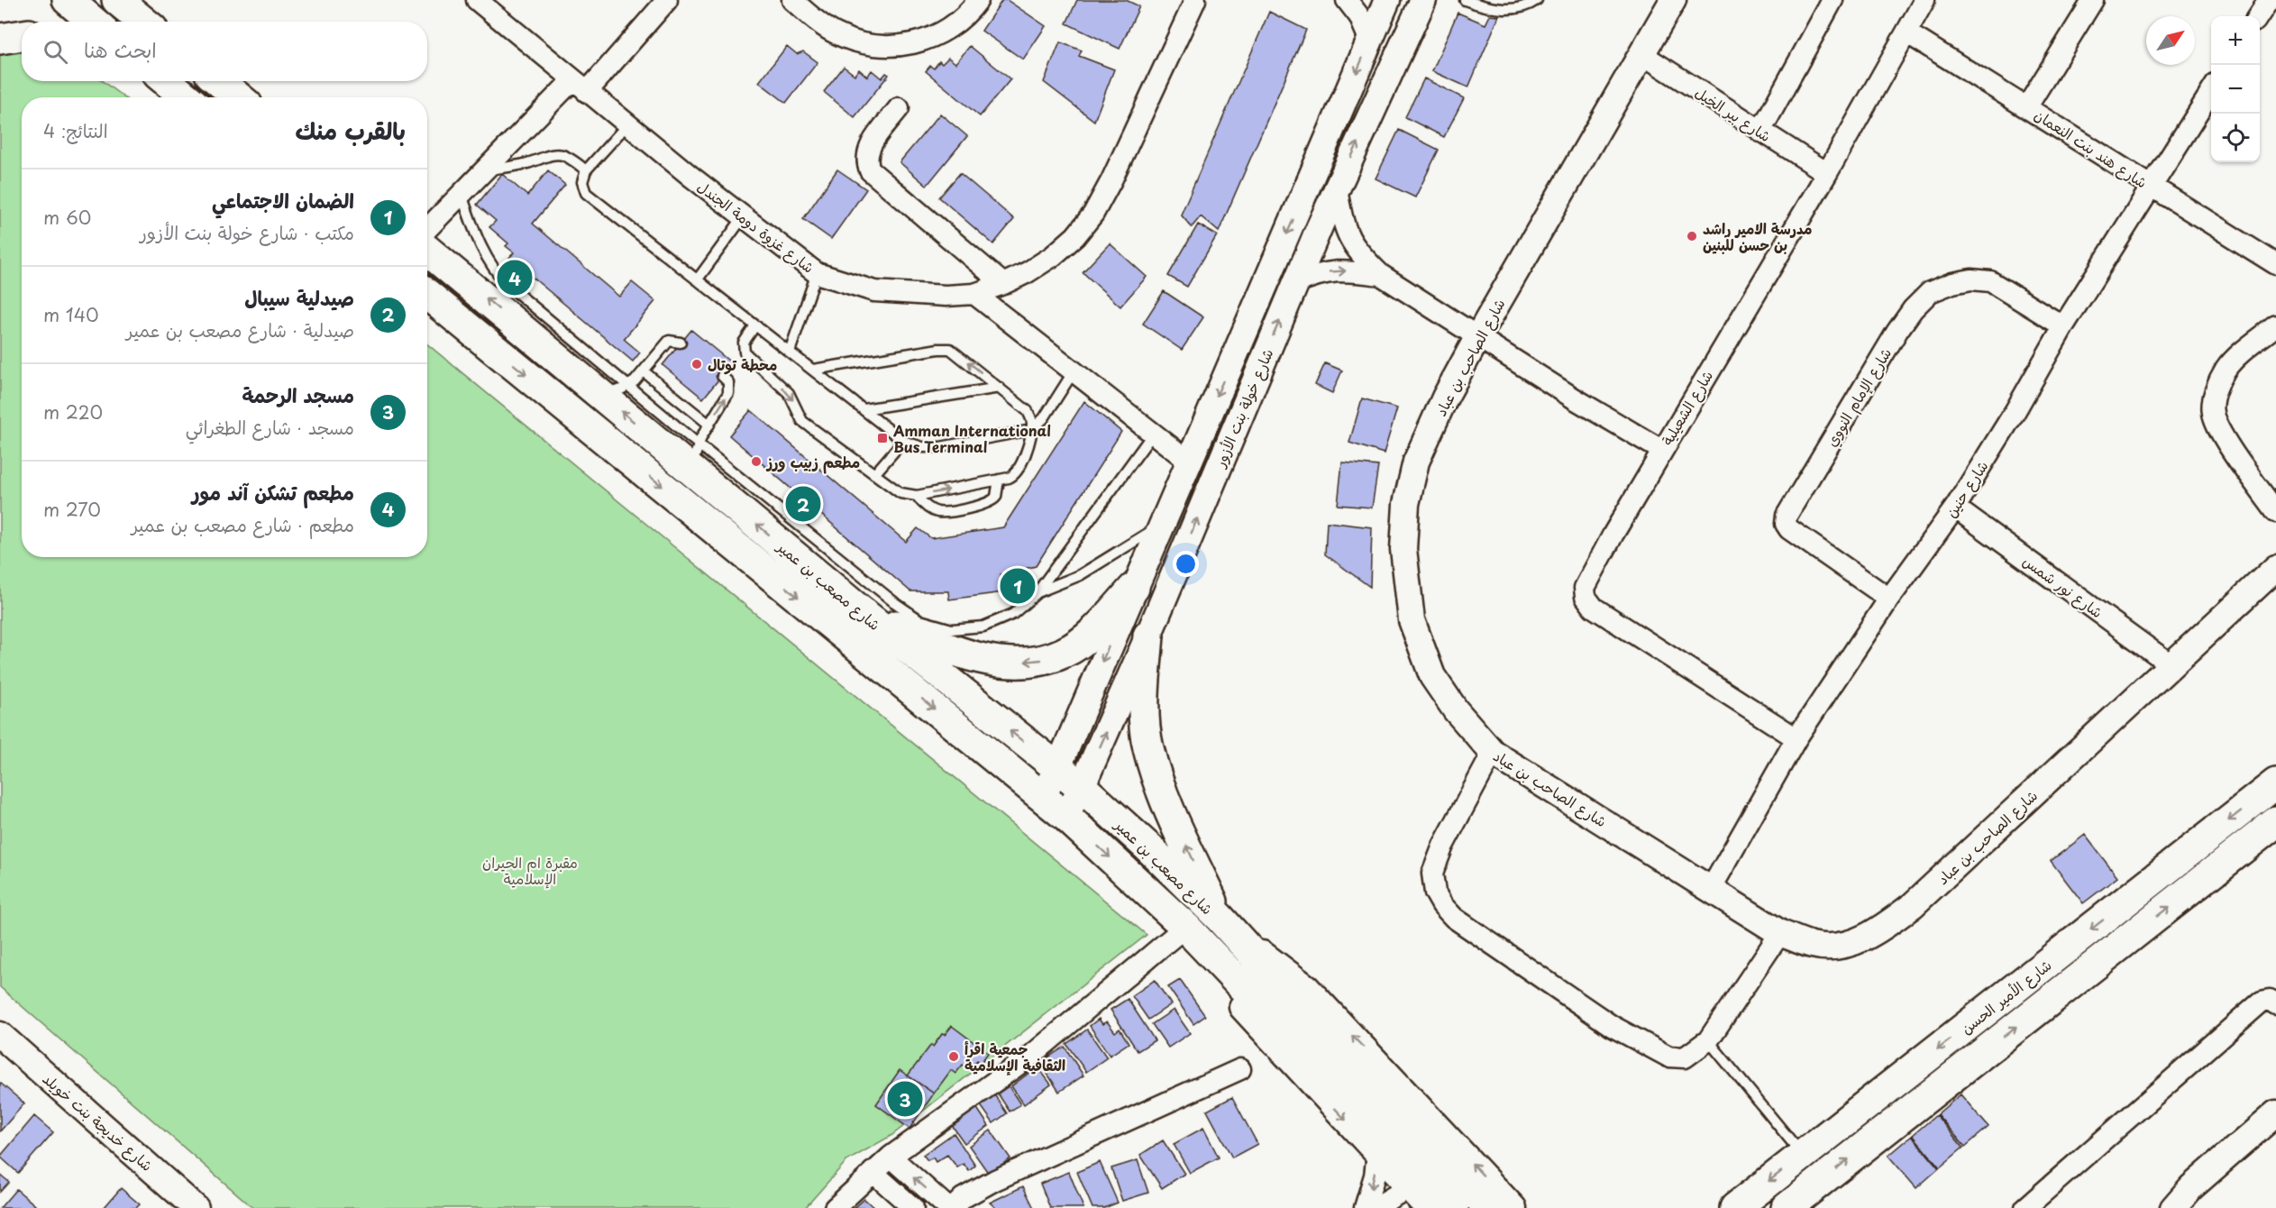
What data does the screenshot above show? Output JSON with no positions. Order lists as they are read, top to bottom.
{
  "streets": {
    "highway": ["شارع مصعب بن عمير", "شارع الأمير الحسن"],
    "street": [
      "شارع بير الخيل",
      "شارع هند بنت النعمان",
      "شارع غزوة دومة الجندل",
      "شارع الصاحب بن عباد",
      "شارع الإمام النووي",
      "شارع خولة بنت الأزور",
      "شارع الشعيلية",
      "شارع حنين",
      "شارع نور شمس",
      "شارع خديجة بنت خويلد"
    ]
  },
  "crossings": [
    ["شارع بير الخيل", "شارع الصاحب بن عباد"],
    ["شارع بير الخيل", "شارع الشعيلية"],
    ["شارع هند بنت النعمان", "شارع الشعيلية"],
    ["شارع هند بنت النعمان", "شارع حنين"],
    ["شارع الصاحب بن عباد", "شارع حنين"],
    ["شارع الصاحب بن عباد", "شارع نور شمس"],
    ["شارع الإمام النووي", "شارع حنين"],
    ["شارع خولة بنت الأزور", "شارع مصعب بن عمير"],
    ["شارع الشعيلية", "شارع حنين"],
    ["شارع حنين", "شارع نور شمس"]
  ],
  "parks": ["مقبرة ام الحيران الإسلامية"],
  "places": {
    "other": [
      "مدرسة الامير راشد بن حسن للبنين",
      "محطة توتال",
      "مطعم زبيب ورز",
      "جمعية اقرأ الثقافية الإسلامية"
    ],
    "transit": ["Amman International Bus Terminal"]
  },
  "north": "top right",
  "page": {
    "map_buttons": ["+", "−"],
    "search": "ابحث هنا",
    "heading": ["بالقرب منك", "النتائج: 4"],
    "list": [
      {
        "mark": "1",
        "name": "الضمان الاجتماعي",
        "note": "مكتب · شارع خولة بنت الأزور",
        "value": "60 m"
      },
      {
        "mark": "2",
        "name": "صيدلية سيبال",
        "note": "صيدلية · شارع مصعب بن عمير",
        "value": "140 m"
      },
      {
        "mark": "3",
        "name": "مسجد الرحمة",
        "note": "مسجد · شارع الطغرائي",
        "value": "220 m"
      },
      {
        "mark": "4",
        "name": "مطعم تشكن آند مور",
        "note": "مطعم · شارع مصعب بن عمير",
        "value": "270 m"
      }
    ],
    "pins": [
      "4",
      "2",
      "1",
      "3"
    ]
  }
}
